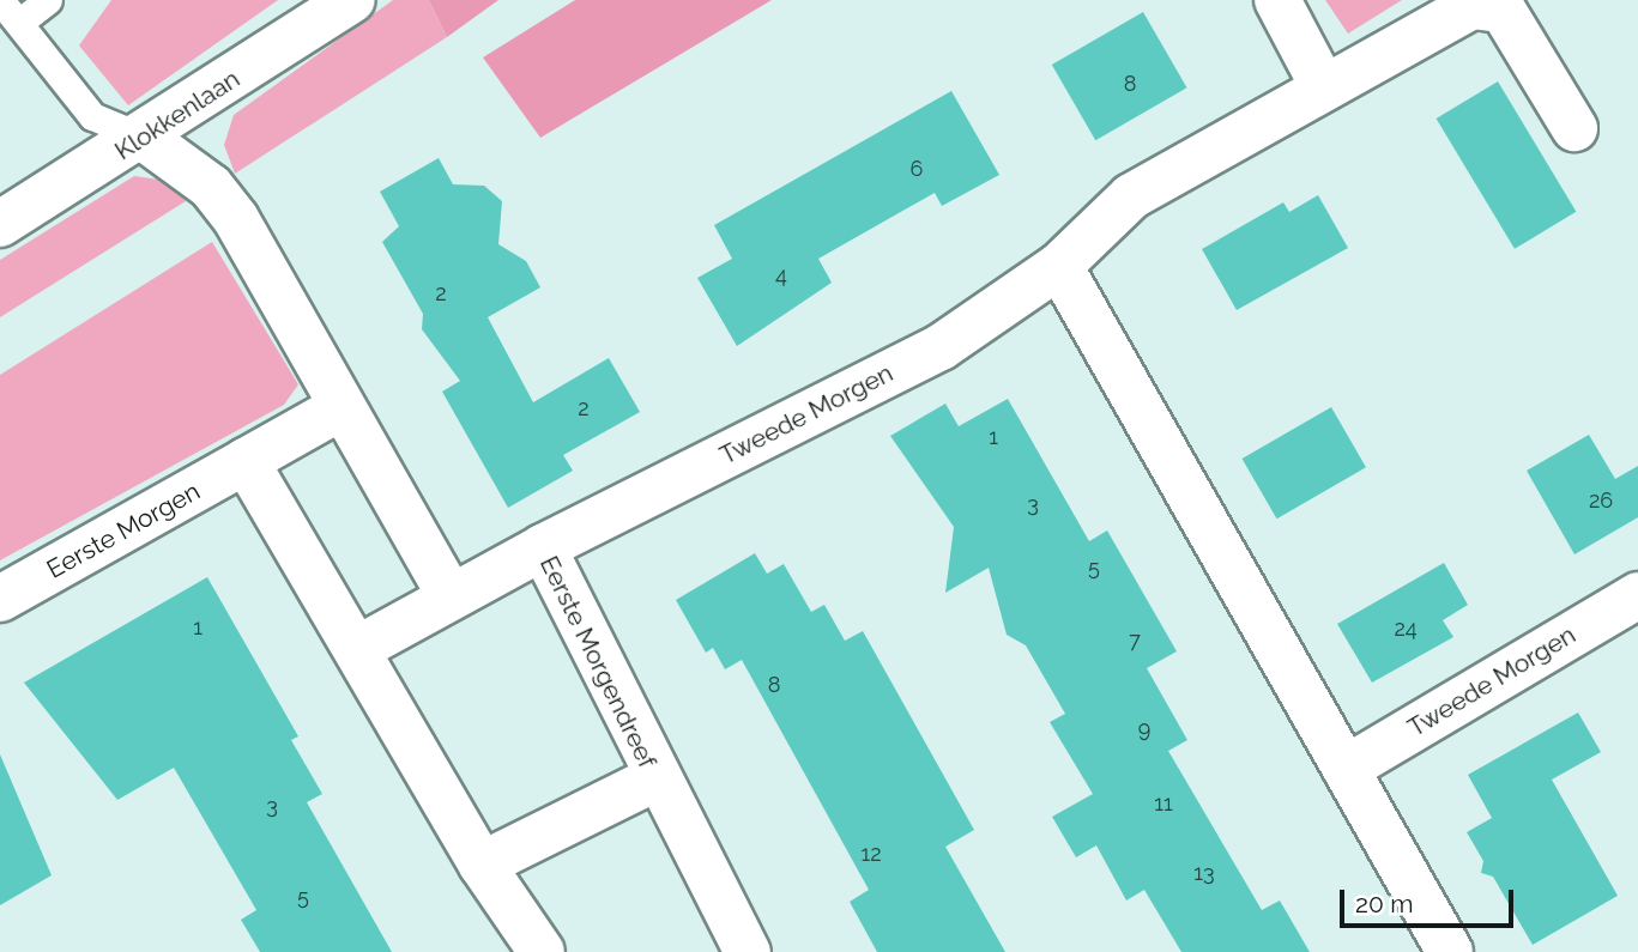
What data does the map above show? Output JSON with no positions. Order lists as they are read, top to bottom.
{
  "streets": {
    "street": [
      "Klokkenlaan",
      "Tweede Morgen",
      "Eerste Morgen",
      "Eerste Morgendreef"
    ]
  },
  "crossings": [
    ["Tweede Morgen", "Eerste Morgendreef"]
  ],
  "house_numbers": [
    "8",
    "6",
    "4",
    "2",
    "2",
    "1",
    "26",
    "3",
    "5",
    "1",
    "24",
    "7",
    "8",
    "9",
    "11",
    "3",
    "12",
    "13",
    "5"
  ],
  "scale_bar": "20 m"
}
